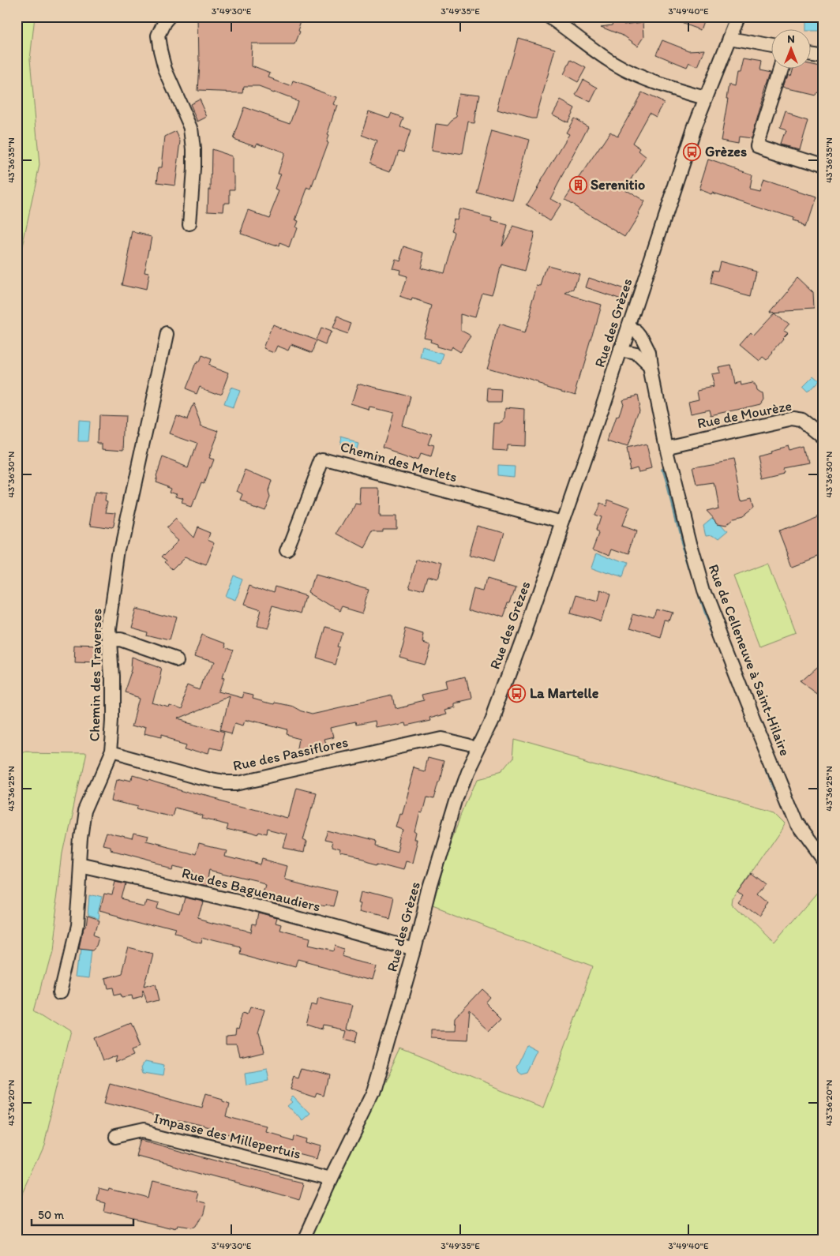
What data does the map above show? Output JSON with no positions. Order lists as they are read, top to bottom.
{
  "streets": {
    "street": [
      "Rue des Grèzes",
      "Rue de Mourèze",
      "Chemin des Merlets",
      "Rue de Celleneuve à Saint-Hilaire",
      "Chemin des Traverses",
      "Rue des Passiflores",
      "Rue des Baguenaudiers",
      "Impasse des Millepertuis"
    ]
  },
  "crossings": [
    ["Rue des Grèzes", "Chemin des Merlets"],
    ["Rue des Grèzes", "Rue de Celleneuve à Saint-Hilaire"],
    ["Rue des Grèzes", "Rue des Passiflores"],
    ["Rue des Grèzes", "Rue des Baguenaudiers"],
    ["Rue des Grèzes", "Impasse des Millepertuis"],
    ["Rue de Mourèze", "Rue de Celleneuve à Saint-Hilaire"],
    ["Chemin des Traverses", "Rue des Passiflores"],
    ["Chemin des Traverses", "Rue des Baguenaudiers"]
  ],
  "places": {
    "bus stop": ["Grèzes", "La Martelle"],
    "building": ["Serenitio"]
  },
  "scale_bar": "50 m",
  "north": "top",
  "coordinates": [
    "3°49'30\"E",
    "3°49'35\"E",
    "3°49'40\"E",
    "43°36'35\"N",
    "43°36'30\"N",
    "43°36'25\"N",
    "43°36'20\"N"
  ]
}
